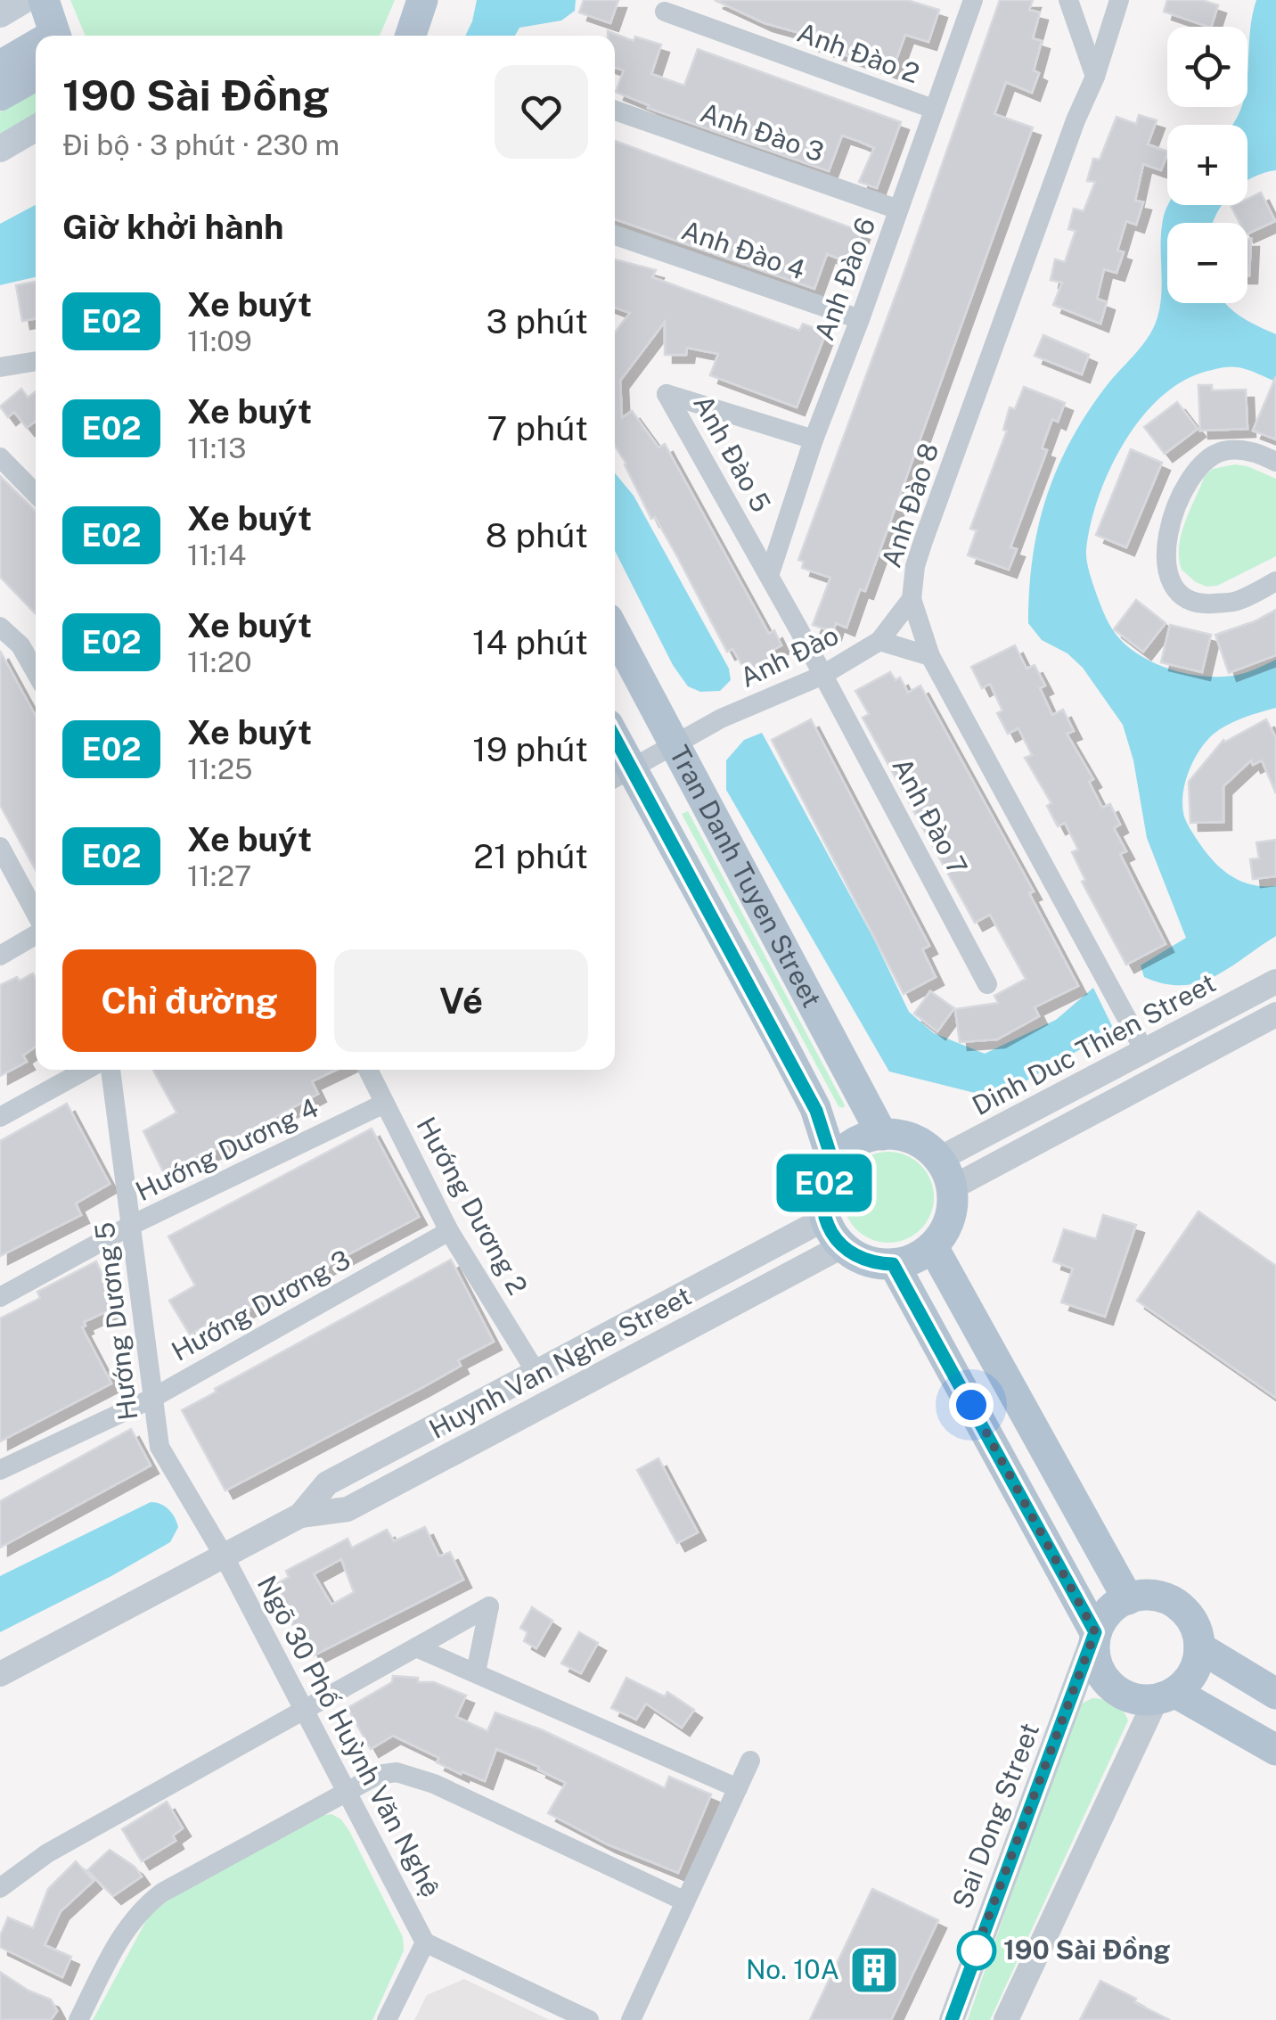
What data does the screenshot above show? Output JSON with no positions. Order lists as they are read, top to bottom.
{
  "streets": {
    "main road": ["Tran Danh Tuyen Street"],
    "street": [
      "Anh Đào 2",
      "Anh Đào 3",
      "Anh Đào 4",
      "Anh Đào 6",
      "Anh Đào 5",
      "Anh Đào 8",
      "Anh Đào",
      "Anh Đào 7",
      "Dinh Duc Thien Street",
      "Hướng Dương 4",
      "Hướng Dương 2",
      "Hướng Dương 3",
      "Hướng Dương 5",
      "Huynh Van Nghe Street",
      "Ngõ 30 Phố Huỳnh Văn Nghệ",
      "Sai Dong Street"
    ]
  },
  "crossings": [
    ["Anh Đào 2", "Anh Đào 6"],
    ["Anh Đào 3", "Anh Đào 6"],
    ["Anh Đào 4", "Anh Đào 6"],
    ["Anh Đào 6", "Anh Đào 5"],
    ["Anh Đào 5", "Anh Đào"],
    ["Anh Đào 5", "Anh Đào 7"],
    ["Anh Đào 8", "Anh Đào"],
    ["Anh Đào 8", "Dinh Duc Thien Street"],
    ["Anh Đào", "Anh Đào 7"],
    ["Anh Đào", "Tran Danh Tuyen Street"],
    ["Tran Danh Tuyen Street", "Dinh Duc Thien Street"],
    ["Tran Danh Tuyen Street", "Huynh Van Nghe Street"],
    ["Dinh Duc Thien Street", "Huynh Van Nghe Street"],
    ["Hướng Dương 4", "Hướng Dương 2"],
    ["Hướng Dương 4", "Hướng Dương 5"],
    ["Hướng Dương 2", "Hướng Dương 3"],
    ["Hướng Dương 2", "Huynh Van Nghe Street"],
    ["Hướng Dương 3", "Hướng Dương 5"],
    ["Hướng Dương 5", "Huynh Van Nghe Street"],
    ["Hướng Dương 5", "Ngõ 30 Phố Huỳnh Văn Nghệ"],
    ["Huynh Van Nghe Street", "Ngõ 30 Phố Huỳnh Văn Nghệ"]
  ],
  "places": {
    "other": ["190 Sài Đồng"],
    "building": ["No. 10A"]
  },
  "lines": ["bus line E02"],
  "page": {
    "on_map": "E02",
    "map_buttons": ["+", "−"],
    "heading": [
      ["190 Sài Đồng", "Đi bộ · 3 phút · 230 m"],
      "Giờ khởi hành"
    ],
    "list": [
      {
        "mark": "E02",
        "name": "Xe buýt",
        "note": "11:09",
        "value": "3 phút"
      },
      {
        "mark": "E02",
        "name": "Xe buýt",
        "note": "11:13",
        "value": "7 phút"
      },
      {
        "mark": "E02",
        "name": "Xe buýt",
        "note": "11:14",
        "value": "8 phút"
      },
      {
        "mark": "E02",
        "name": "Xe buýt",
        "note": "11:20",
        "value": "14 phút"
      },
      {
        "mark": "E02",
        "name": "Xe buýt",
        "note": "11:25",
        "value": "19 phút"
      },
      {
        "mark": "E02",
        "name": "Xe buýt",
        "note": "11:27",
        "value": "21 phút"
      }
    ],
    "buttons": ["Chỉ đường", "Vé"]
  }
}
